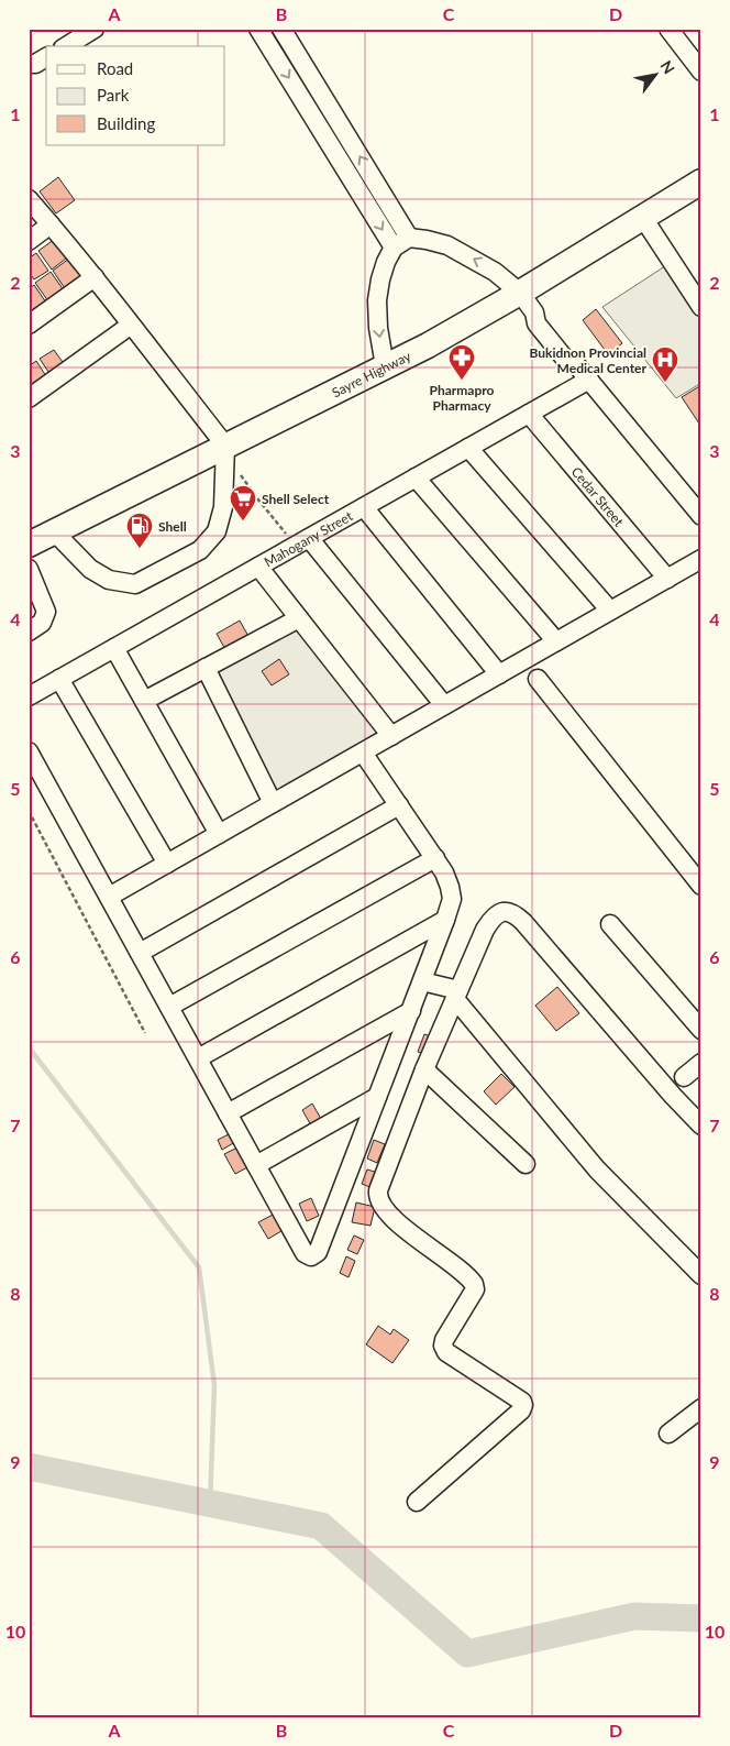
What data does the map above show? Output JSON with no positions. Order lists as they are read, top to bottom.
{
  "streets": {
    "highway": ["Sayre Highway"],
    "street": ["Cedar Street", "Mahogany Street"]
  },
  "crossings": [
    ["Cedar Street", "Mahogany Street"]
  ],
  "places": {
    "pharmacy": ["Pharmapro Pharmacy"],
    "hospital": ["Bukidnon Provincial Medical Center"],
    "supermarket": ["Shell Select"],
    "fuel station": ["Shell"]
  },
  "legend": ["Road", "Park", "Building"],
  "north": "top right",
  "grid": {
    "columns": [
      "A",
      "B",
      "C",
      "D"
    ],
    "rows": [
      "1",
      "2",
      "3",
      "4",
      "5",
      "6",
      "7",
      "8",
      "9",
      "10"
    ]
  }
}
